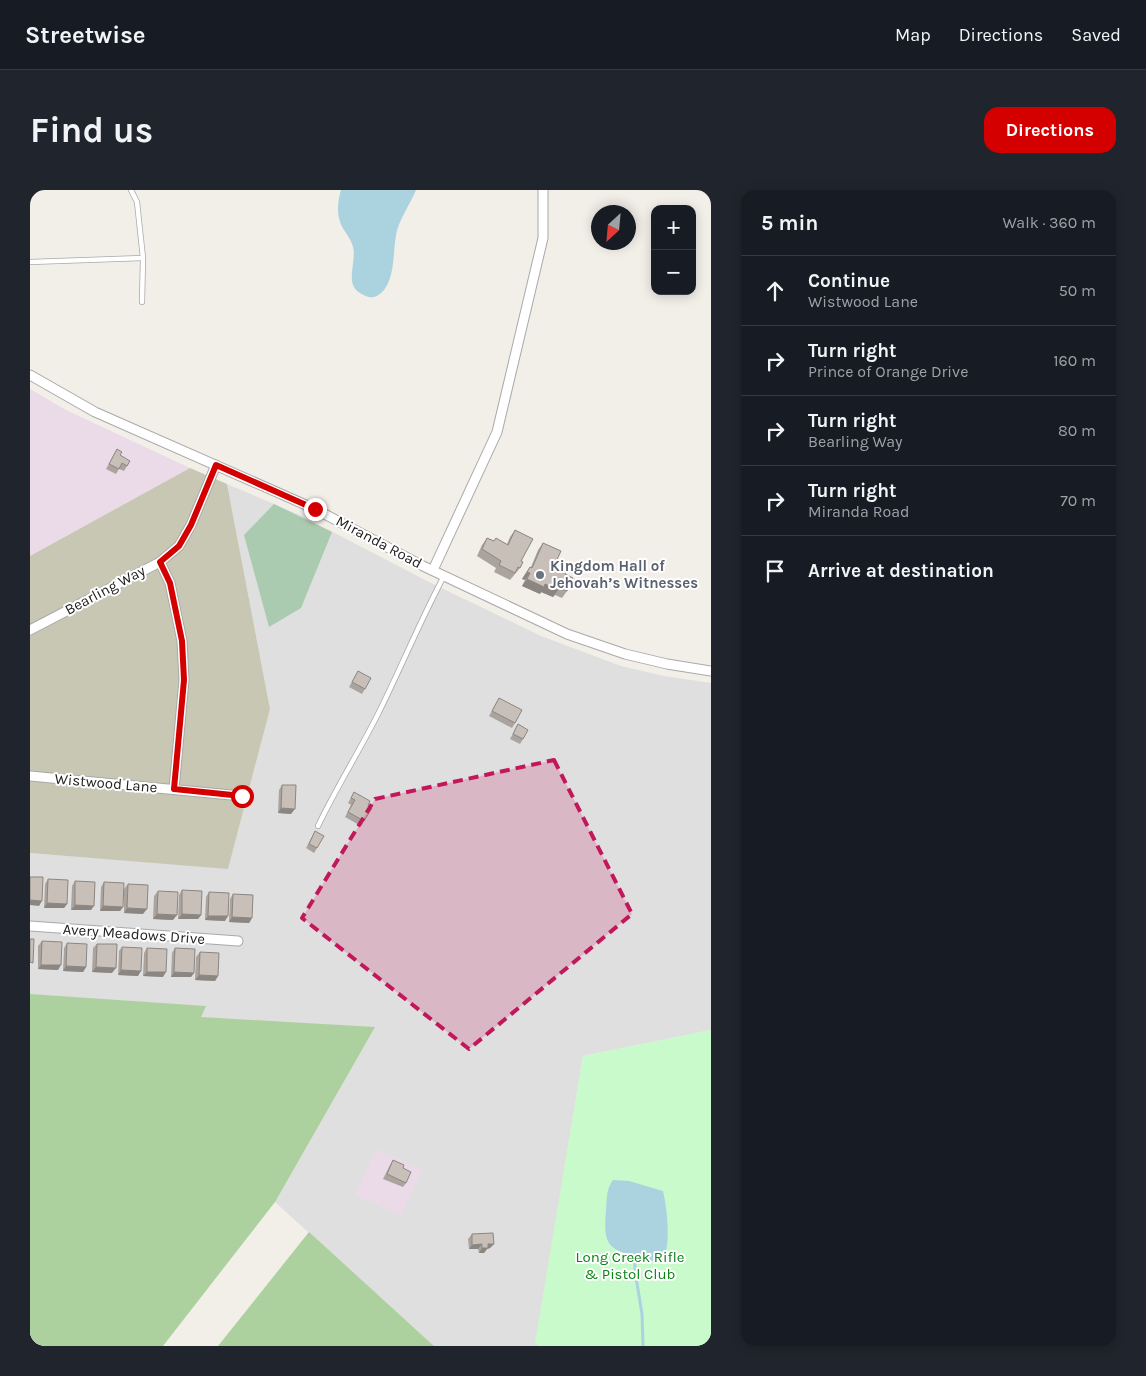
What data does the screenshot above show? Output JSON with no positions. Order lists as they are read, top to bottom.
{
  "streets": {
    "street": [
      "Miranda Road",
      "Bearling Way",
      "Wistwood Lane",
      "Avery Meadows Drive"
    ]
  },
  "crossings": [
    ["Miranda Road", "Bearling Way"]
  ],
  "parks": ["Long Creek Rifle & Pistol Club"],
  "places": ["Kingdom Hall of Jehovah’s Witnesses"],
  "north": "bottom left",
  "page": {
    "header": "Streetwise",
    "nav": ["Map", "Directions", "Saved"],
    "buttons": "Directions",
    "title": "Find us",
    "heading": ["5 min", "Walk · 360 m"],
    "map_buttons": ["+", "−"],
    "list": [
      ["Continue", "Wistwood Lane", "50 m"],
      ["Turn right", "Prince of Orange Drive", "160 m"],
      ["Turn right", "Bearling Way", "80 m"],
      ["Turn right", "Miranda Road", "70 m"],
      "Arrive at destination"
    ]
  }
}
